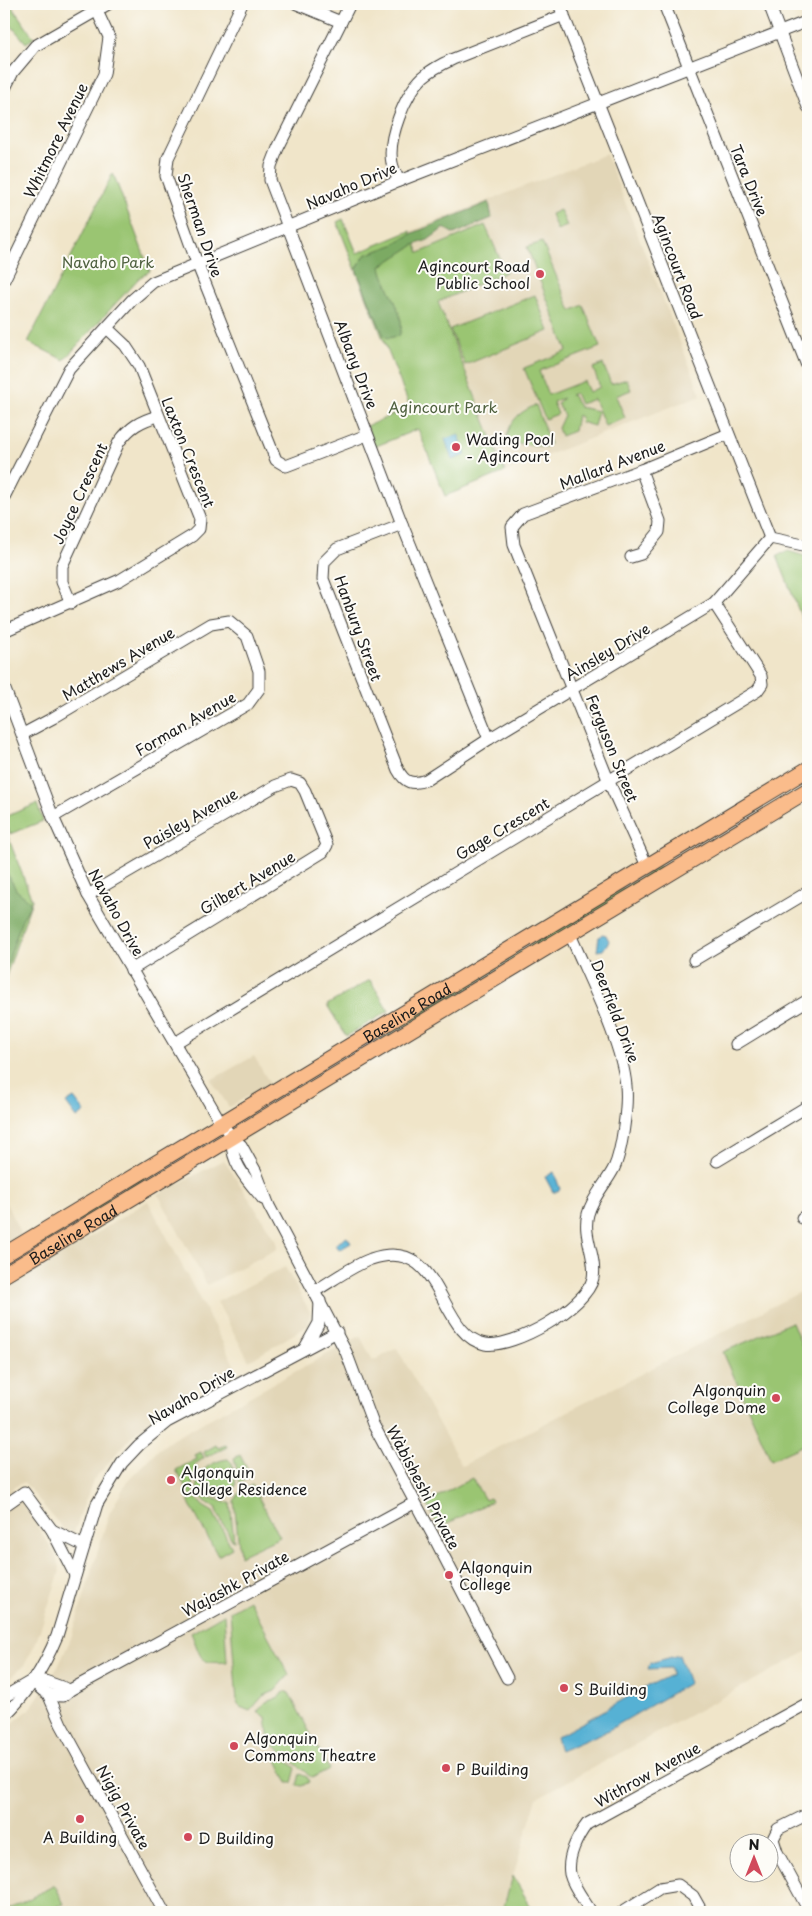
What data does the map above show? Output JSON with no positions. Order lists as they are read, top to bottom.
{
  "streets": {
    "main road": ["Baseline Road"],
    "street": [
      "Whitmore Avenue",
      "Tara Drive",
      "Navaho Drive",
      "Sherman Drive",
      "Agincourt Road",
      "Albany Drive",
      "Laxton Crescent",
      "Mallard Avenue",
      "Joyce Crescent",
      "Hanbury Street",
      "Ainsley Drive",
      "Matthews Avenue",
      "Forman Avenue",
      "Ferguson Street",
      "Paisley Avenue",
      "Gage Crescent",
      "Gilbert Avenue",
      "Deerfield Drive",
      "Wàbisheshì Private",
      "Wajashk Private",
      "Withrow Avenue",
      "Nigig Private"
    ]
  },
  "crossings": [
    ["Tara Drive", "Navaho Drive"],
    ["Navaho Drive", "Sherman Drive"],
    ["Navaho Drive", "Agincourt Road"],
    ["Navaho Drive", "Albany Drive"],
    ["Navaho Drive", "Laxton Crescent"],
    ["Navaho Drive", "Matthews Avenue"],
    ["Navaho Drive", "Forman Avenue"],
    ["Navaho Drive", "Paisley Avenue"],
    ["Navaho Drive", "Gage Crescent"],
    ["Navaho Drive", "Gilbert Avenue"],
    ["Navaho Drive", "Deerfield Drive"],
    ["Navaho Drive", "Baseline Road"],
    ["Navaho Drive", "Wàbisheshì Private"],
    ["Sherman Drive", "Albany Drive"],
    ["Agincourt Road", "Mallard Avenue"],
    ["Agincourt Road", "Ainsley Drive"],
    ["Albany Drive", "Hanbury Street"],
    ["Albany Drive", "Ainsley Drive"],
    ["Laxton Crescent", "Joyce Crescent"],
    ["Mallard Avenue", "Ferguson Street"],
    ["Hanbury Street", "Ainsley Drive"],
    ["Ainsley Drive", "Ferguson Street"],
    ["Ainsley Drive", "Gage Crescent"],
    ["Matthews Avenue", "Forman Avenue"],
    ["Ferguson Street", "Gage Crescent"],
    ["Ferguson Street", "Baseline Road"],
    ["Paisley Avenue", "Gilbert Avenue"],
    ["Deerfield Drive", "Baseline Road"],
    ["Wàbisheshì Private", "Wajashk Private"],
    ["Wajashk Private", "Nigig Private"]
  ],
  "parks": ["Navaho Park", "Agincourt Park"],
  "places": [
    "Agincourt Road Public School",
    "Wading Pool - Agincourt",
    "Algonquin College Dome",
    "Algonquin College Residence",
    "Algonquin College",
    "S Building",
    "Algonquin Commons Theatre",
    "P Building",
    "A Building",
    "D Building"
  ],
  "north": "top"
}
